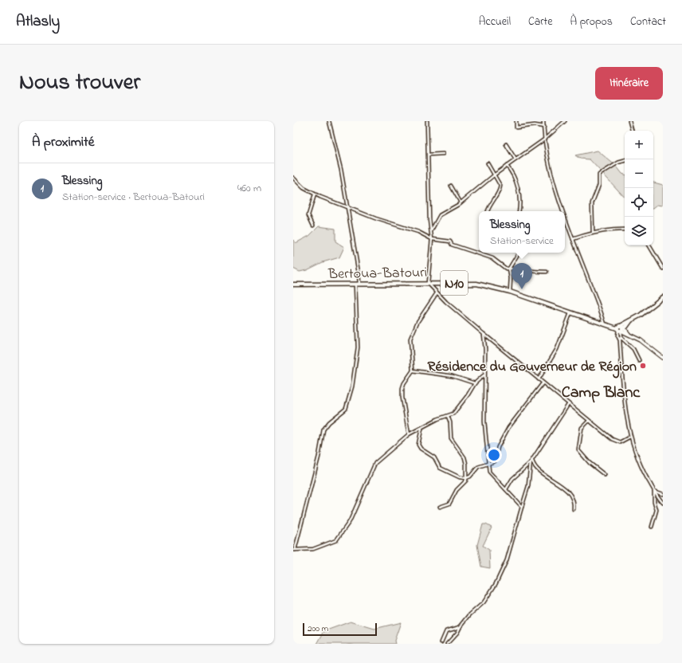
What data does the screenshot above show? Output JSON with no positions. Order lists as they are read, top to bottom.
{
  "streets": {
    "highway": ["Bertoua-Batouri", "N10"]
  },
  "districts": ["Camp Blanc"],
  "places": ["Résidence du Gouverneur de Région"],
  "scale_bar": "200 m",
  "page": {
    "header": "Atlasly",
    "nav": [
      "Accueil",
      "Carte",
      "À propos",
      "Contact"
    ],
    "title": "Nous trouver",
    "buttons": "Itinéraire",
    "heading": "À proximité",
    "map_buttons": ["+", "−"],
    "list": [
      {
        "mark": "1",
        "name": "Blessing",
        "note": "Station-service · Bertoua-Batouri",
        "value": "460 m"
      }
    ],
    "popup": ["Blessing", "Station-service"],
    "pins": "1",
    "scale": "200 m"
  }
}
